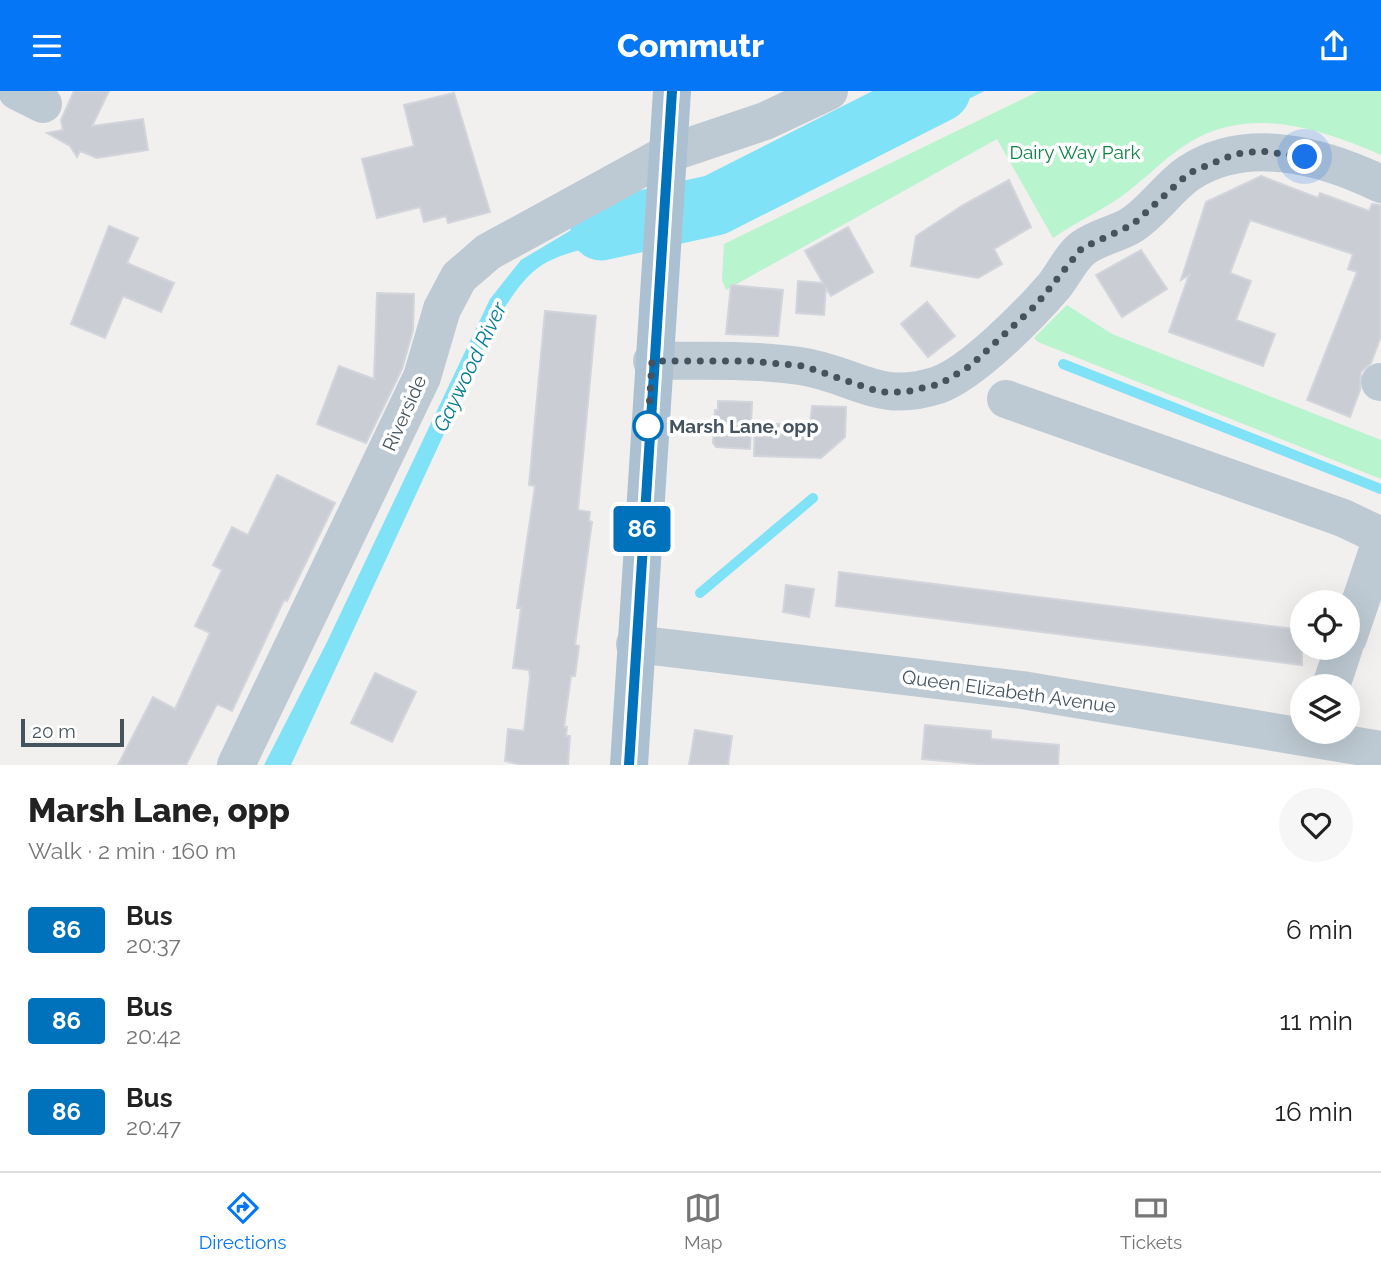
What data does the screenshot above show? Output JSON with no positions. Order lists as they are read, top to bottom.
{
  "streets": {
    "street": ["Riverside", "Queen Elizabeth Avenue"]
  },
  "water": ["Gaywood River"],
  "parks": ["Dairy Way Park"],
  "places": ["Marsh Lane, opp"],
  "lines": ["bus line 86"],
  "scale_bar": "20 m",
  "page": {
    "header": "Commutr",
    "on_map": "86",
    "scale": "20 m",
    "heading": ["Marsh Lane, opp", "Walk · 2 min · 160 m"],
    "list": [
      {
        "mark": "86",
        "name": "Bus",
        "note": "20:37",
        "value": "6 min"
      },
      {
        "mark": "86",
        "name": "Bus",
        "note": "20:42",
        "value": "11 min"
      },
      {
        "mark": "86",
        "name": "Bus",
        "note": "20:47",
        "value": "16 min"
      }
    ],
    "tabs": ["Directions", "Map", "Tickets"]
  }
}
